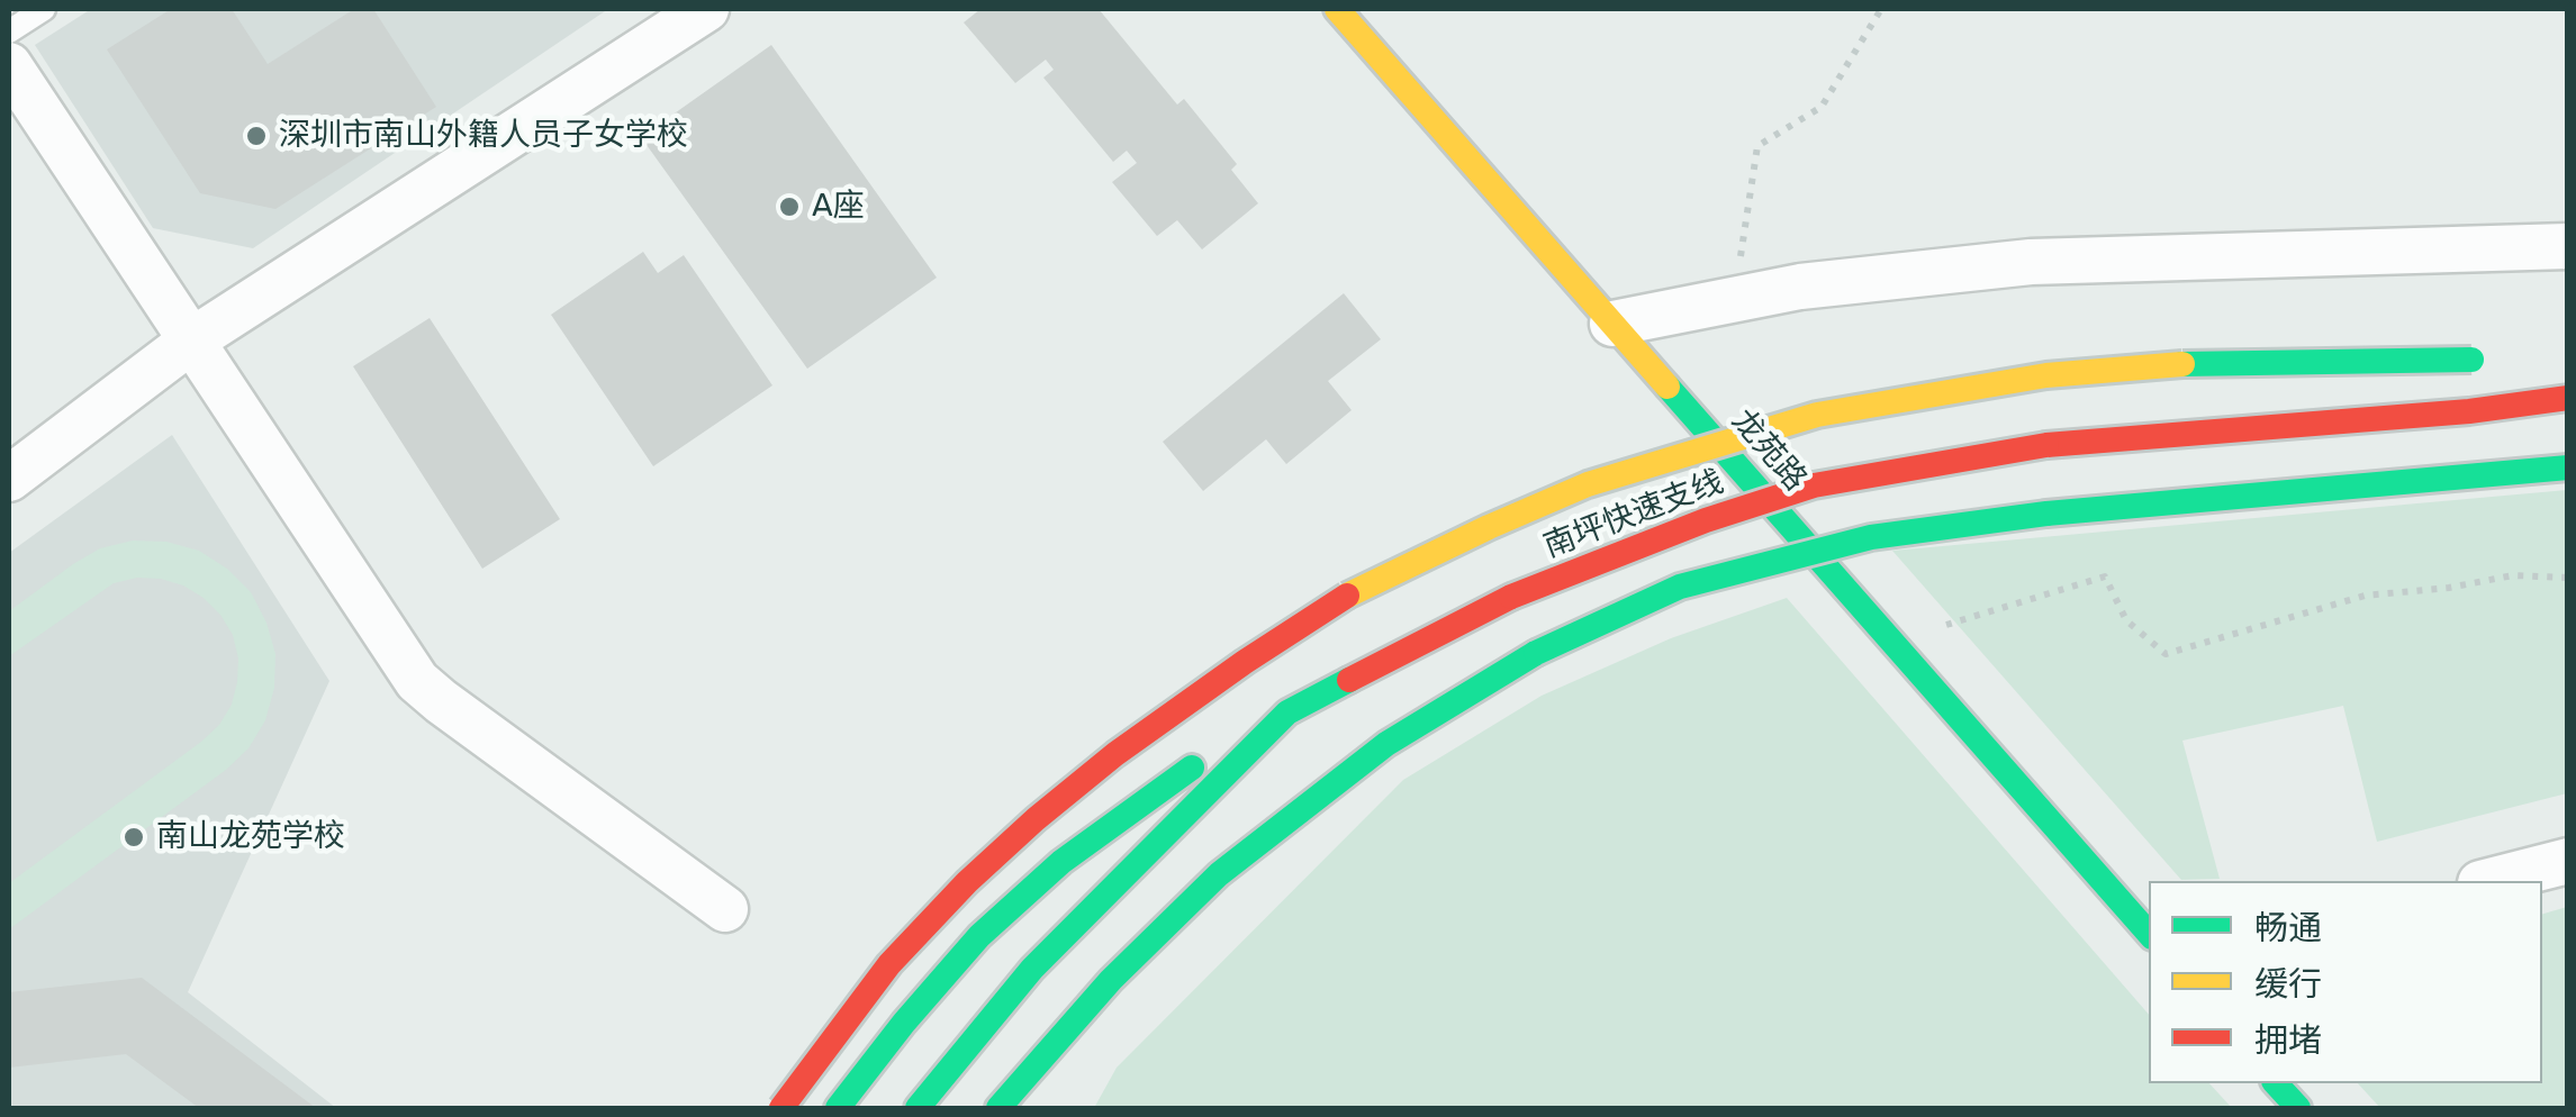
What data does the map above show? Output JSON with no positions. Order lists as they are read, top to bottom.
{
  "streets": {
    "main road": ["龙苑路", "南坪快速支线"]
  },
  "places": ["深圳市南山外籍人员子女学校", "A座", "南山龙苑学校"],
  "legend": ["畅通", "缓行", "拥堵"]
}
